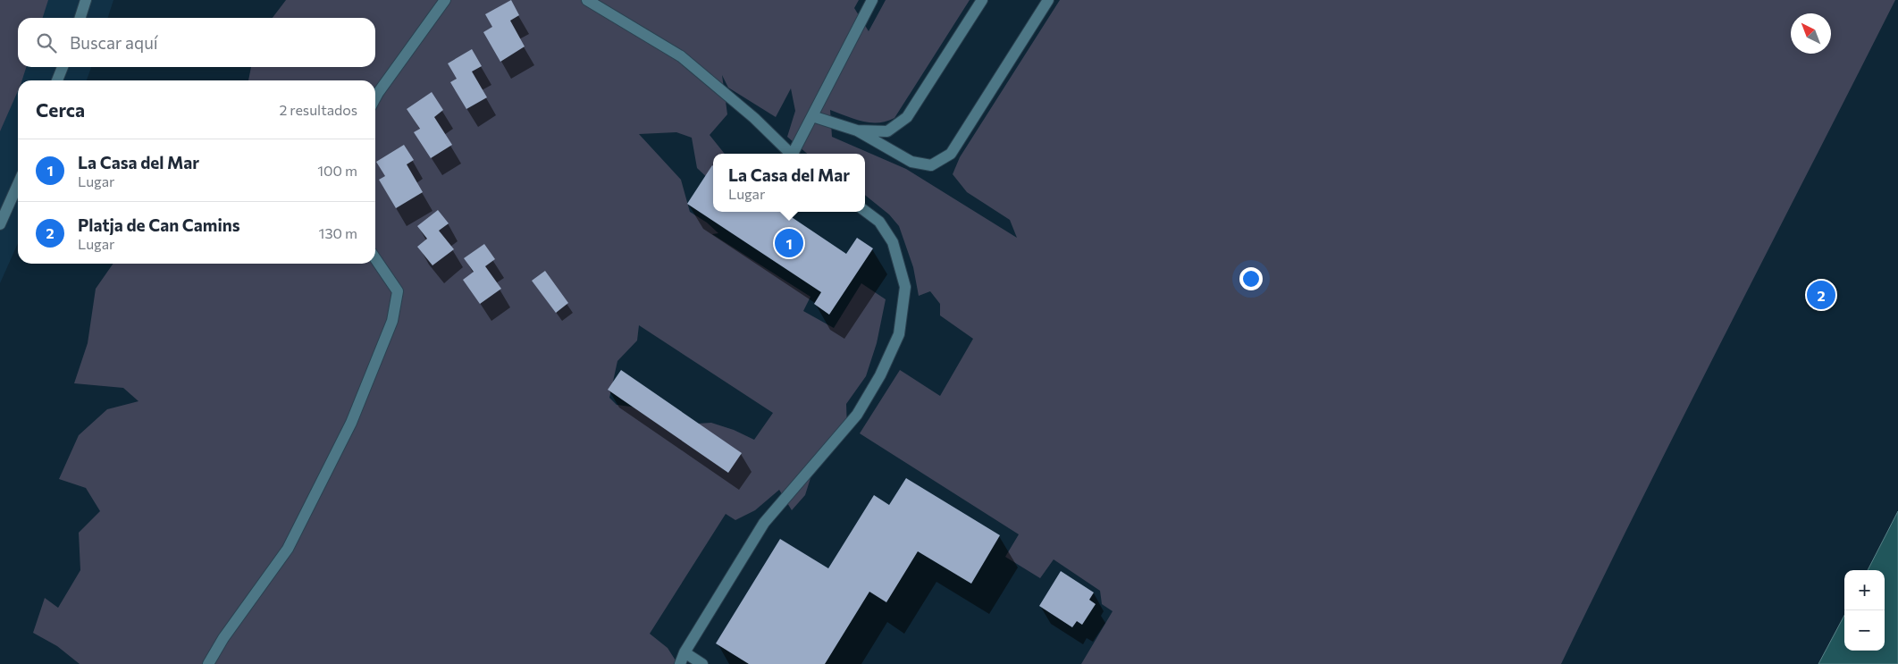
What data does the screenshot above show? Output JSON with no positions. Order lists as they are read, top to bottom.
{
  "north": "top left",
  "page": {
    "search": "Buscar aquí",
    "heading": ["Cerca", "2 resultados"],
    "list": [
      {
        "mark": "1",
        "name": "La Casa del Mar",
        "note": "Lugar",
        "value": "100 m"
      },
      {
        "mark": "2",
        "name": "Platja de Can Camins",
        "note": "Lugar",
        "value": "130 m"
      }
    ],
    "popup": ["La Casa del Mar", "Lugar"],
    "pins": ["1", "2"],
    "map_buttons": ["+", "−"]
  }
}
